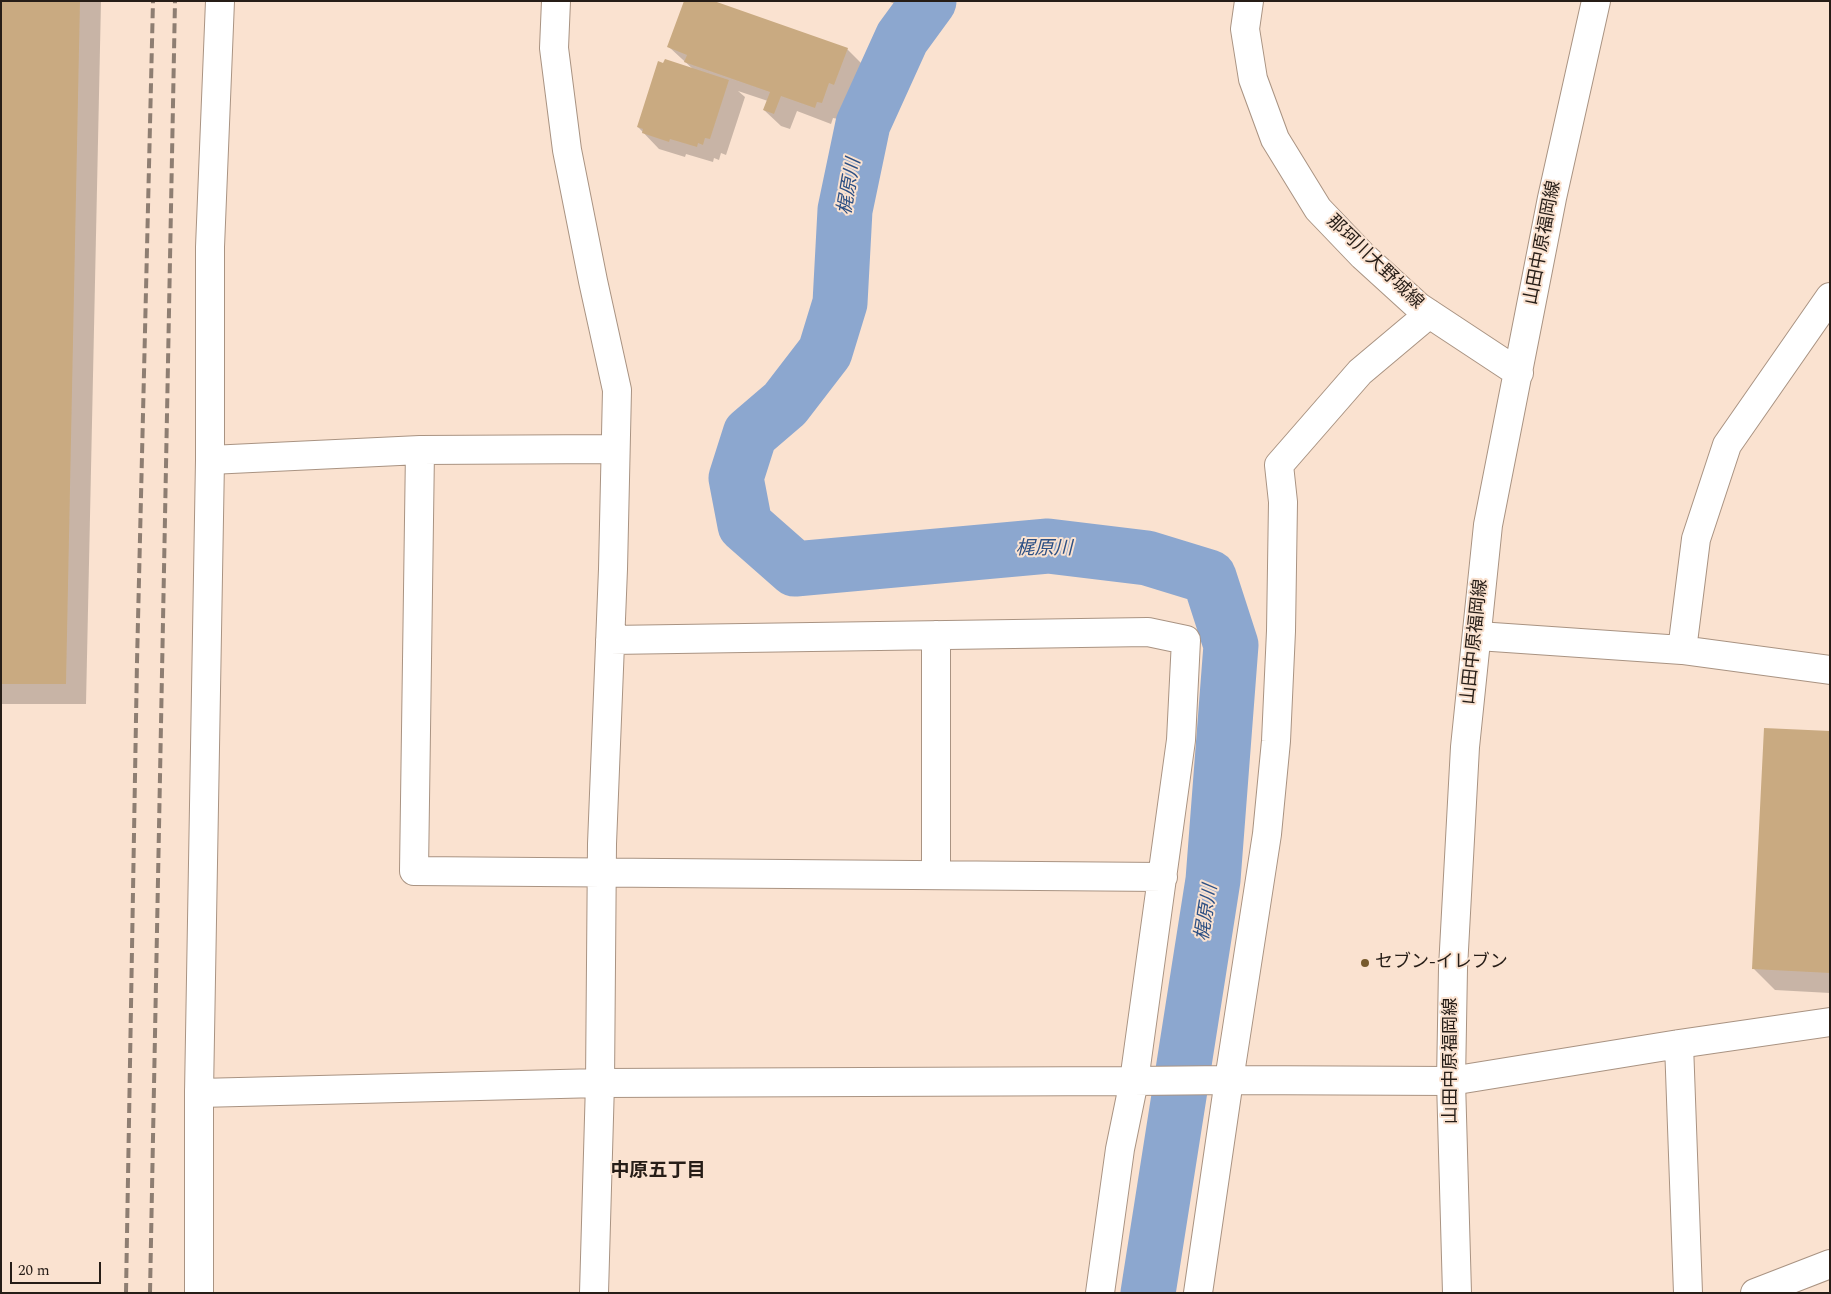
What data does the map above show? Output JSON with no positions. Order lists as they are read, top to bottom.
{
  "streets": {
    "street": ["山田中原福岡線", "那珂川大野城線"]
  },
  "crossings": [
    ["山田中原福岡線", "那珂川大野城線"]
  ],
  "districts": ["中原五丁目"],
  "water": ["梶原川"],
  "places": ["セブン-イレブン"],
  "scale_bar": "20 m"
}
